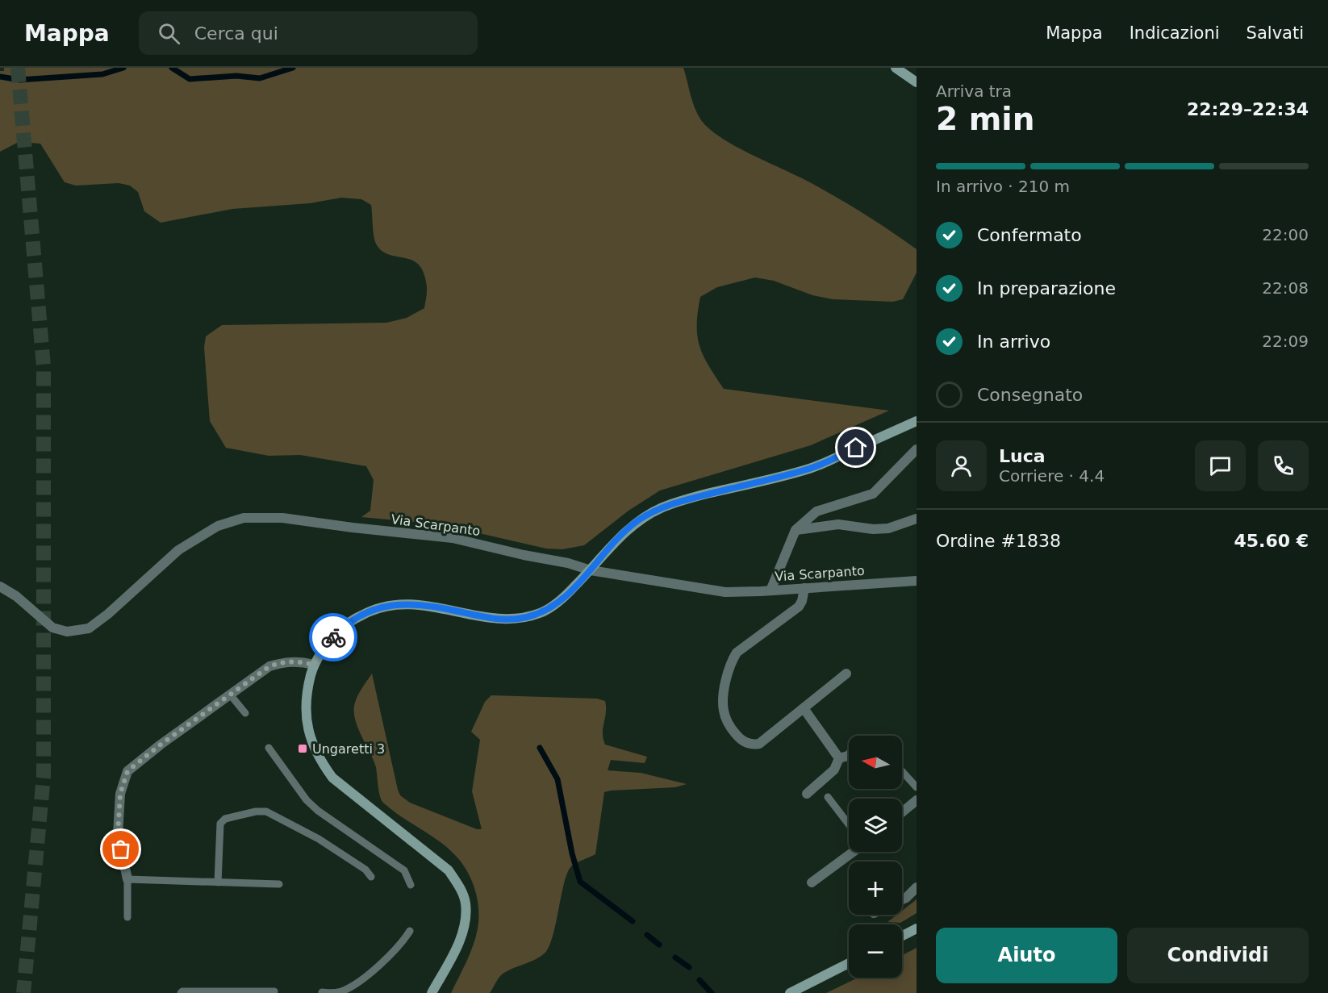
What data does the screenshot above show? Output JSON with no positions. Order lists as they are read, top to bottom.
{
  "streets": {
    "street": ["Via Scarpanto"]
  },
  "places": {
    "transit": ["Ungaretti 3"]
  },
  "north": "left",
  "page": {
    "header": "Mappa",
    "search": "Cerca qui",
    "nav": ["Mappa", "Indicazioni", "Salvati"],
    "heading": ["2 min", "Arriva tra", "22:29–22:34"],
    "panel": [
      "Luca",
      "Corriere · 4.4",
      "Ordine #1838",
      "45.60 €"
    ],
    "bar": "In arrivo · 210 m",
    "list": [
      ["Confermato", "22:00"],
      ["In preparazione", "22:08"],
      ["In arrivo", "22:09"],
      "Consegnato"
    ],
    "map_buttons": ["+", "−"],
    "buttons": ["Aiuto", "Condividi"]
  }
}
